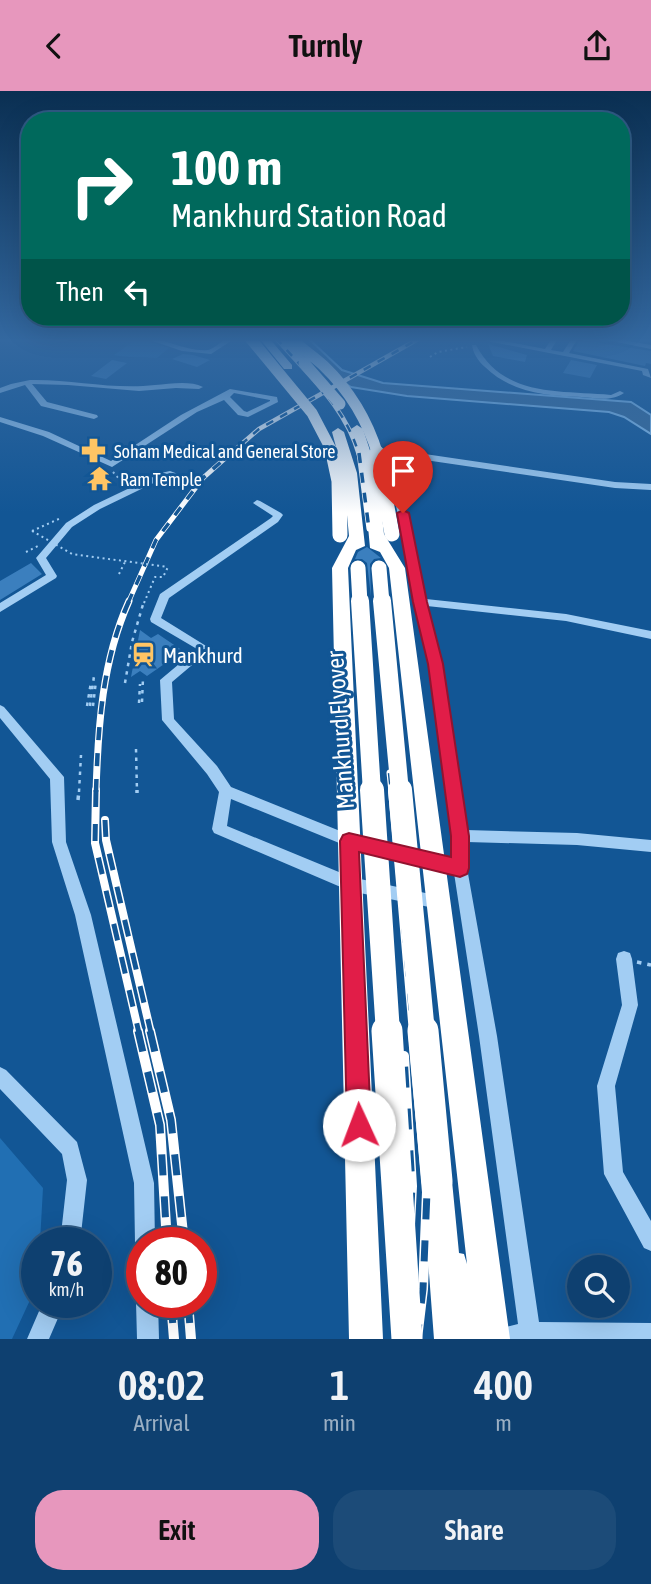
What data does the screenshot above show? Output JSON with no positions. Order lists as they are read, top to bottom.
{
  "streets": {
    "highway": ["Mankhurd Flyover"]
  },
  "places": {
    "pharmacy": ["Soham Medical and General Store"],
    "temple": ["Ram Temple"],
    "station": ["Mankhurd"]
  },
  "page": {
    "header": "Turnly",
    "turn": ["100 m", "Mankhurd Station Road"],
    "then": "Then",
    "speed": "76 km/h",
    "limit": "80",
    "eta": [
      "08:02",
      "Arrival",
      "1",
      "min",
      "400",
      "m"
    ],
    "buttons": ["Exit", "Share"]
  }
}
